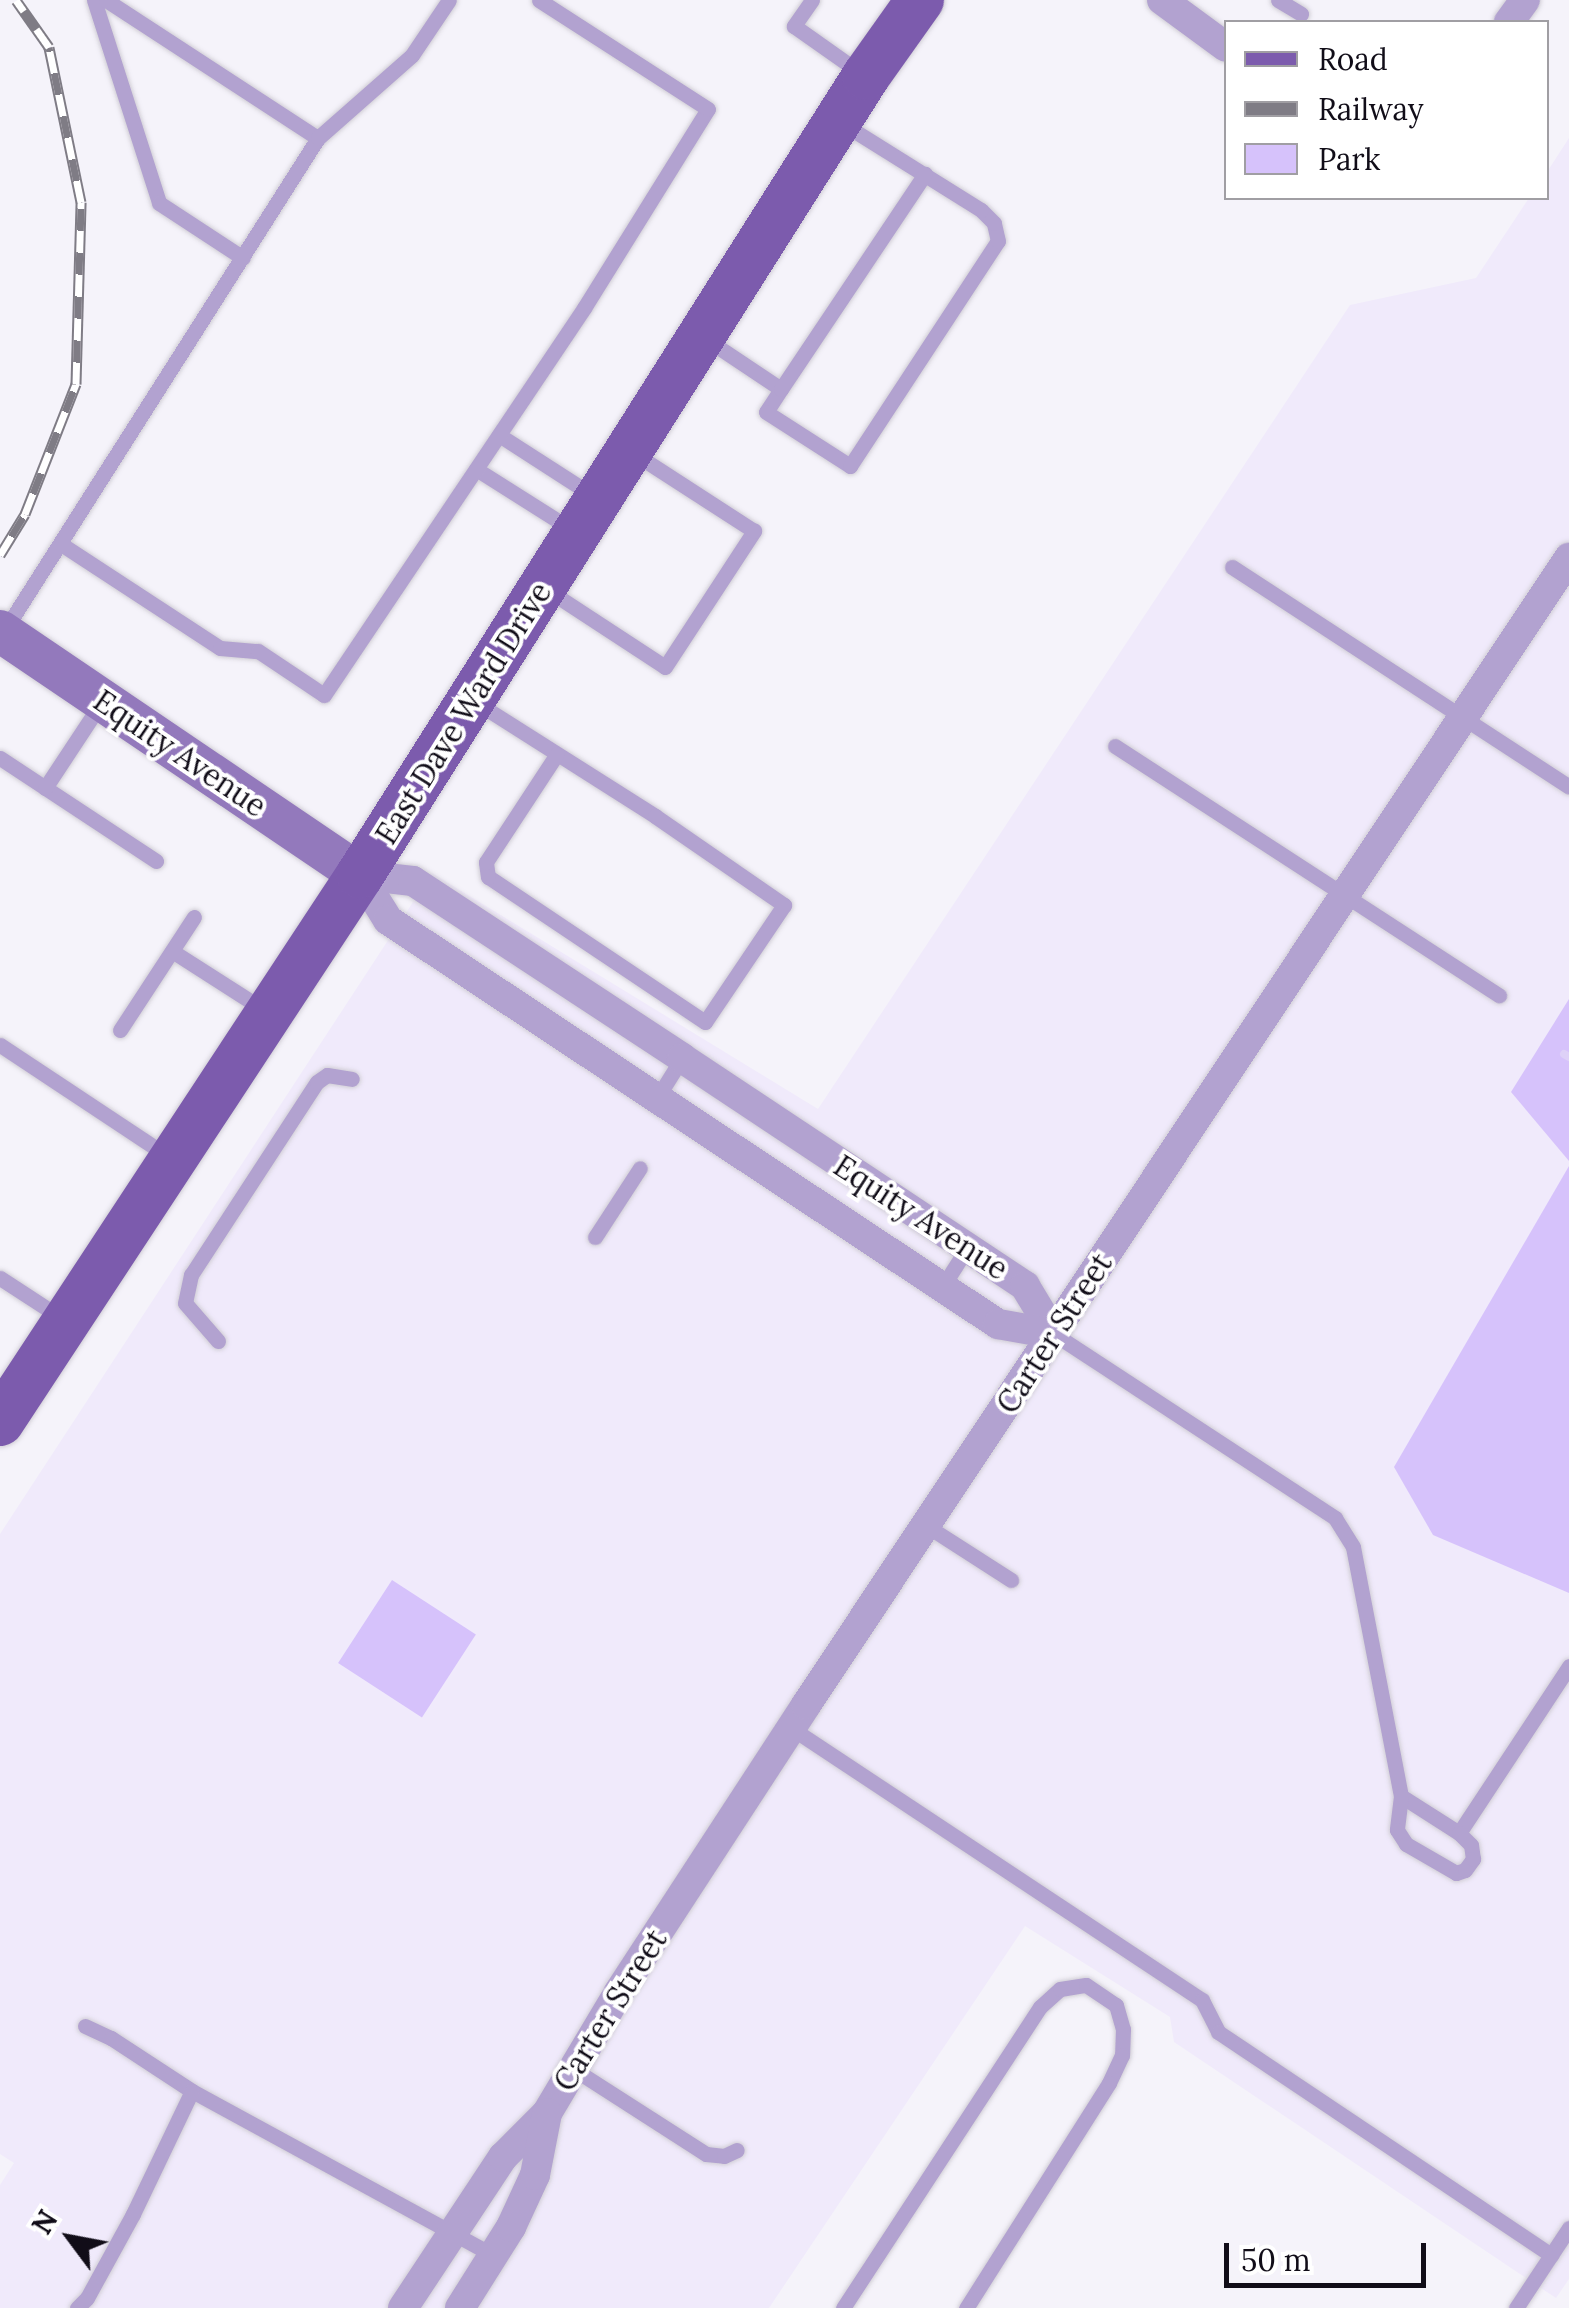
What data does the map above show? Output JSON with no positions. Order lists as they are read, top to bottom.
{
  "streets": {
    "main road": ["East Dave Ward Drive"],
    "street": ["Equity Avenue", "Carter Street"]
  },
  "crossings": [
    ["East Dave Ward Drive", "Equity Avenue"],
    ["Equity Avenue", "Carter Street"]
  ],
  "legend": ["Road", "Railway", "Park"],
  "scale_bar": "50 m",
  "north": "top left"
}
